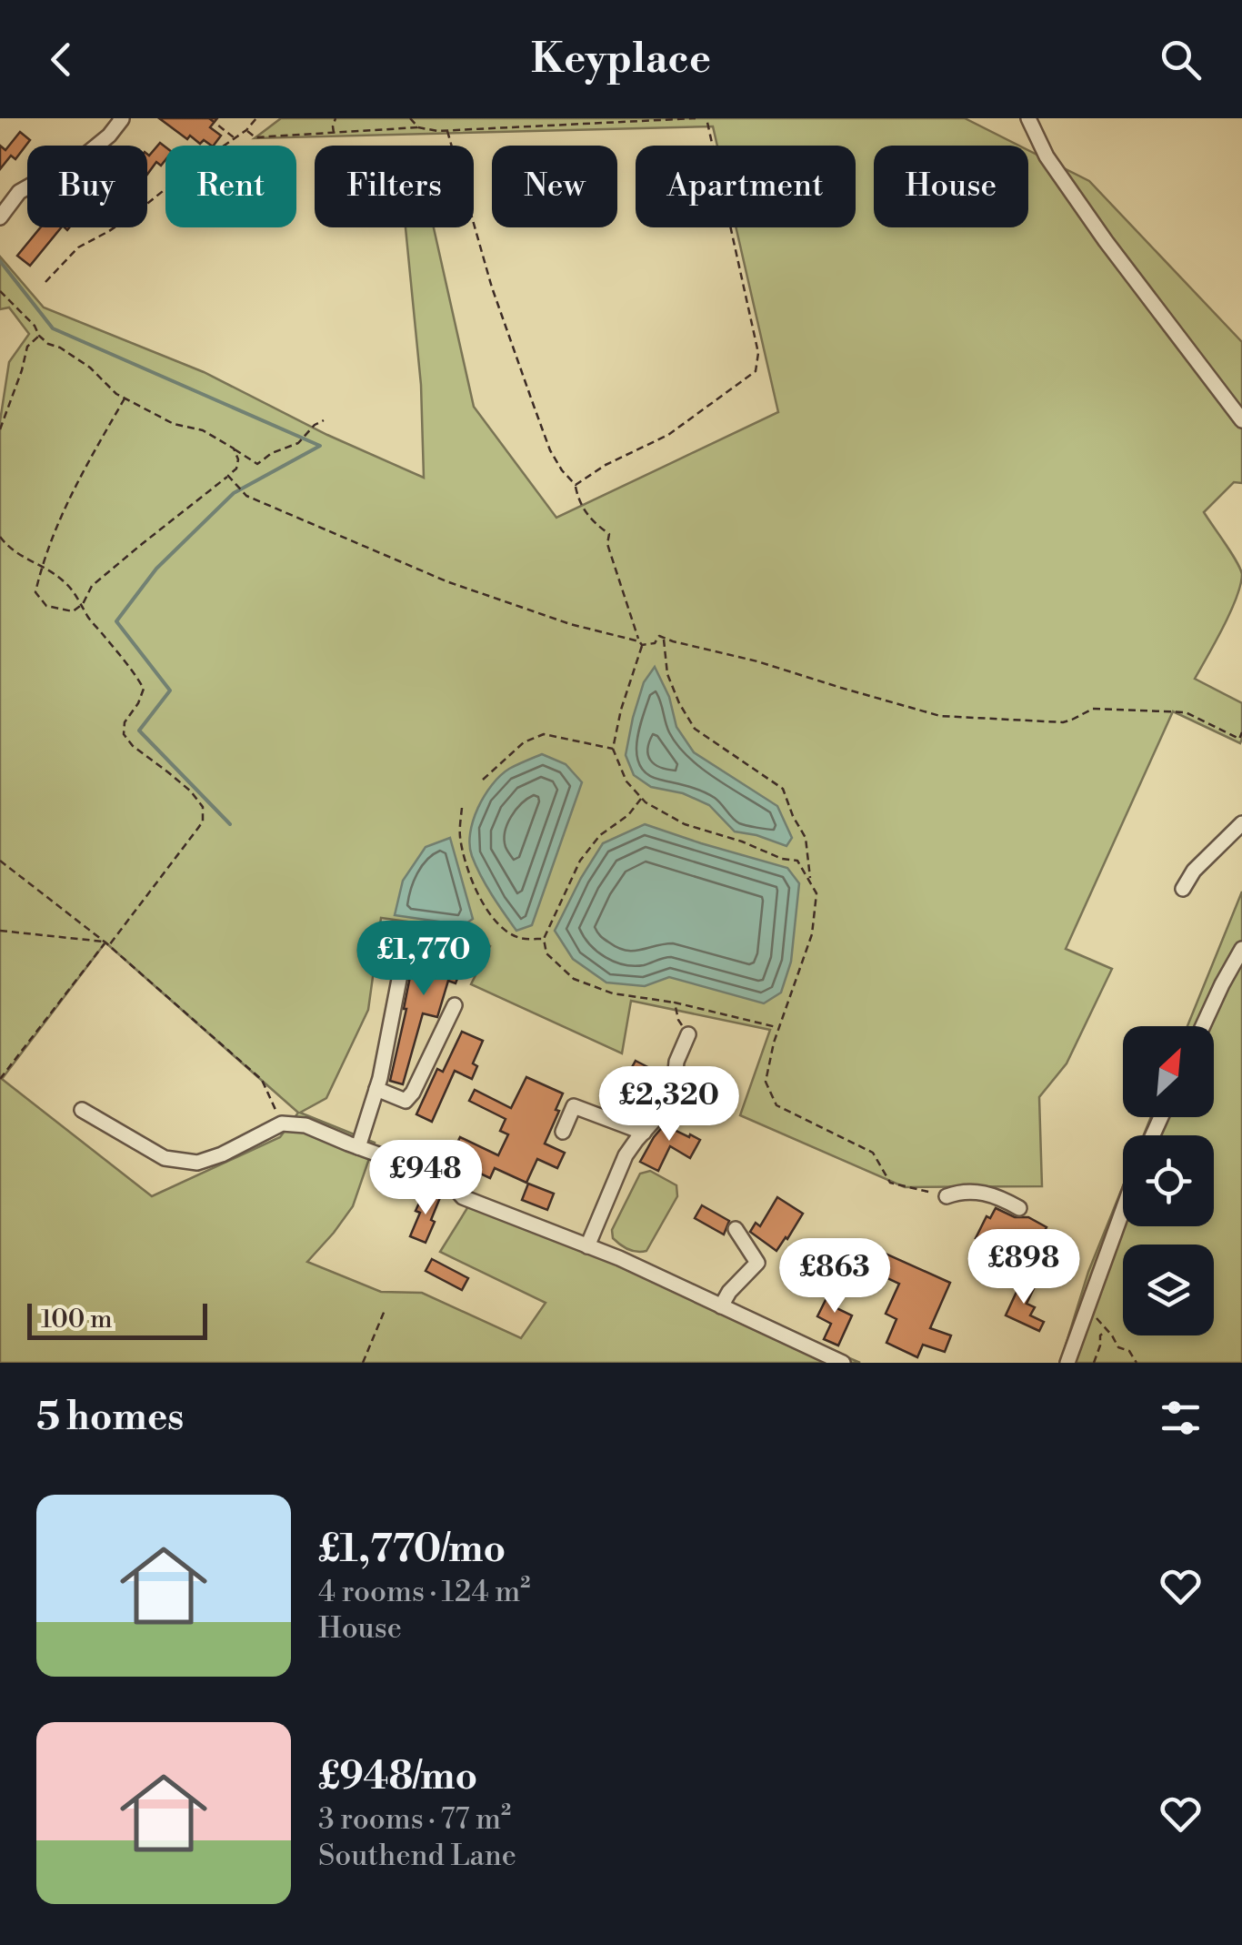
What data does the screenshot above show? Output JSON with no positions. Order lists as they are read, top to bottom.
{
  "scale_bar": "100 m",
  "north": "top right",
  "page": {
    "header": "Keyplace",
    "chip": [
      "Buy",
      "Rent",
      "Filters",
      "New",
      "Apartment",
      "House"
    ],
    "price": [
      "£1,770",
      "£2,320",
      "£948",
      "£898",
      "£863"
    ],
    "scale": "100 m",
    "heading": "5 homes",
    "list": [
      {
        "name": "£1,770/mo",
        "note": "4 rooms · 124 m² · House"
      },
      {
        "name": "£948/mo",
        "note": "3 rooms · 77 m² · Southend Lane"
      }
    ]
  }
}
